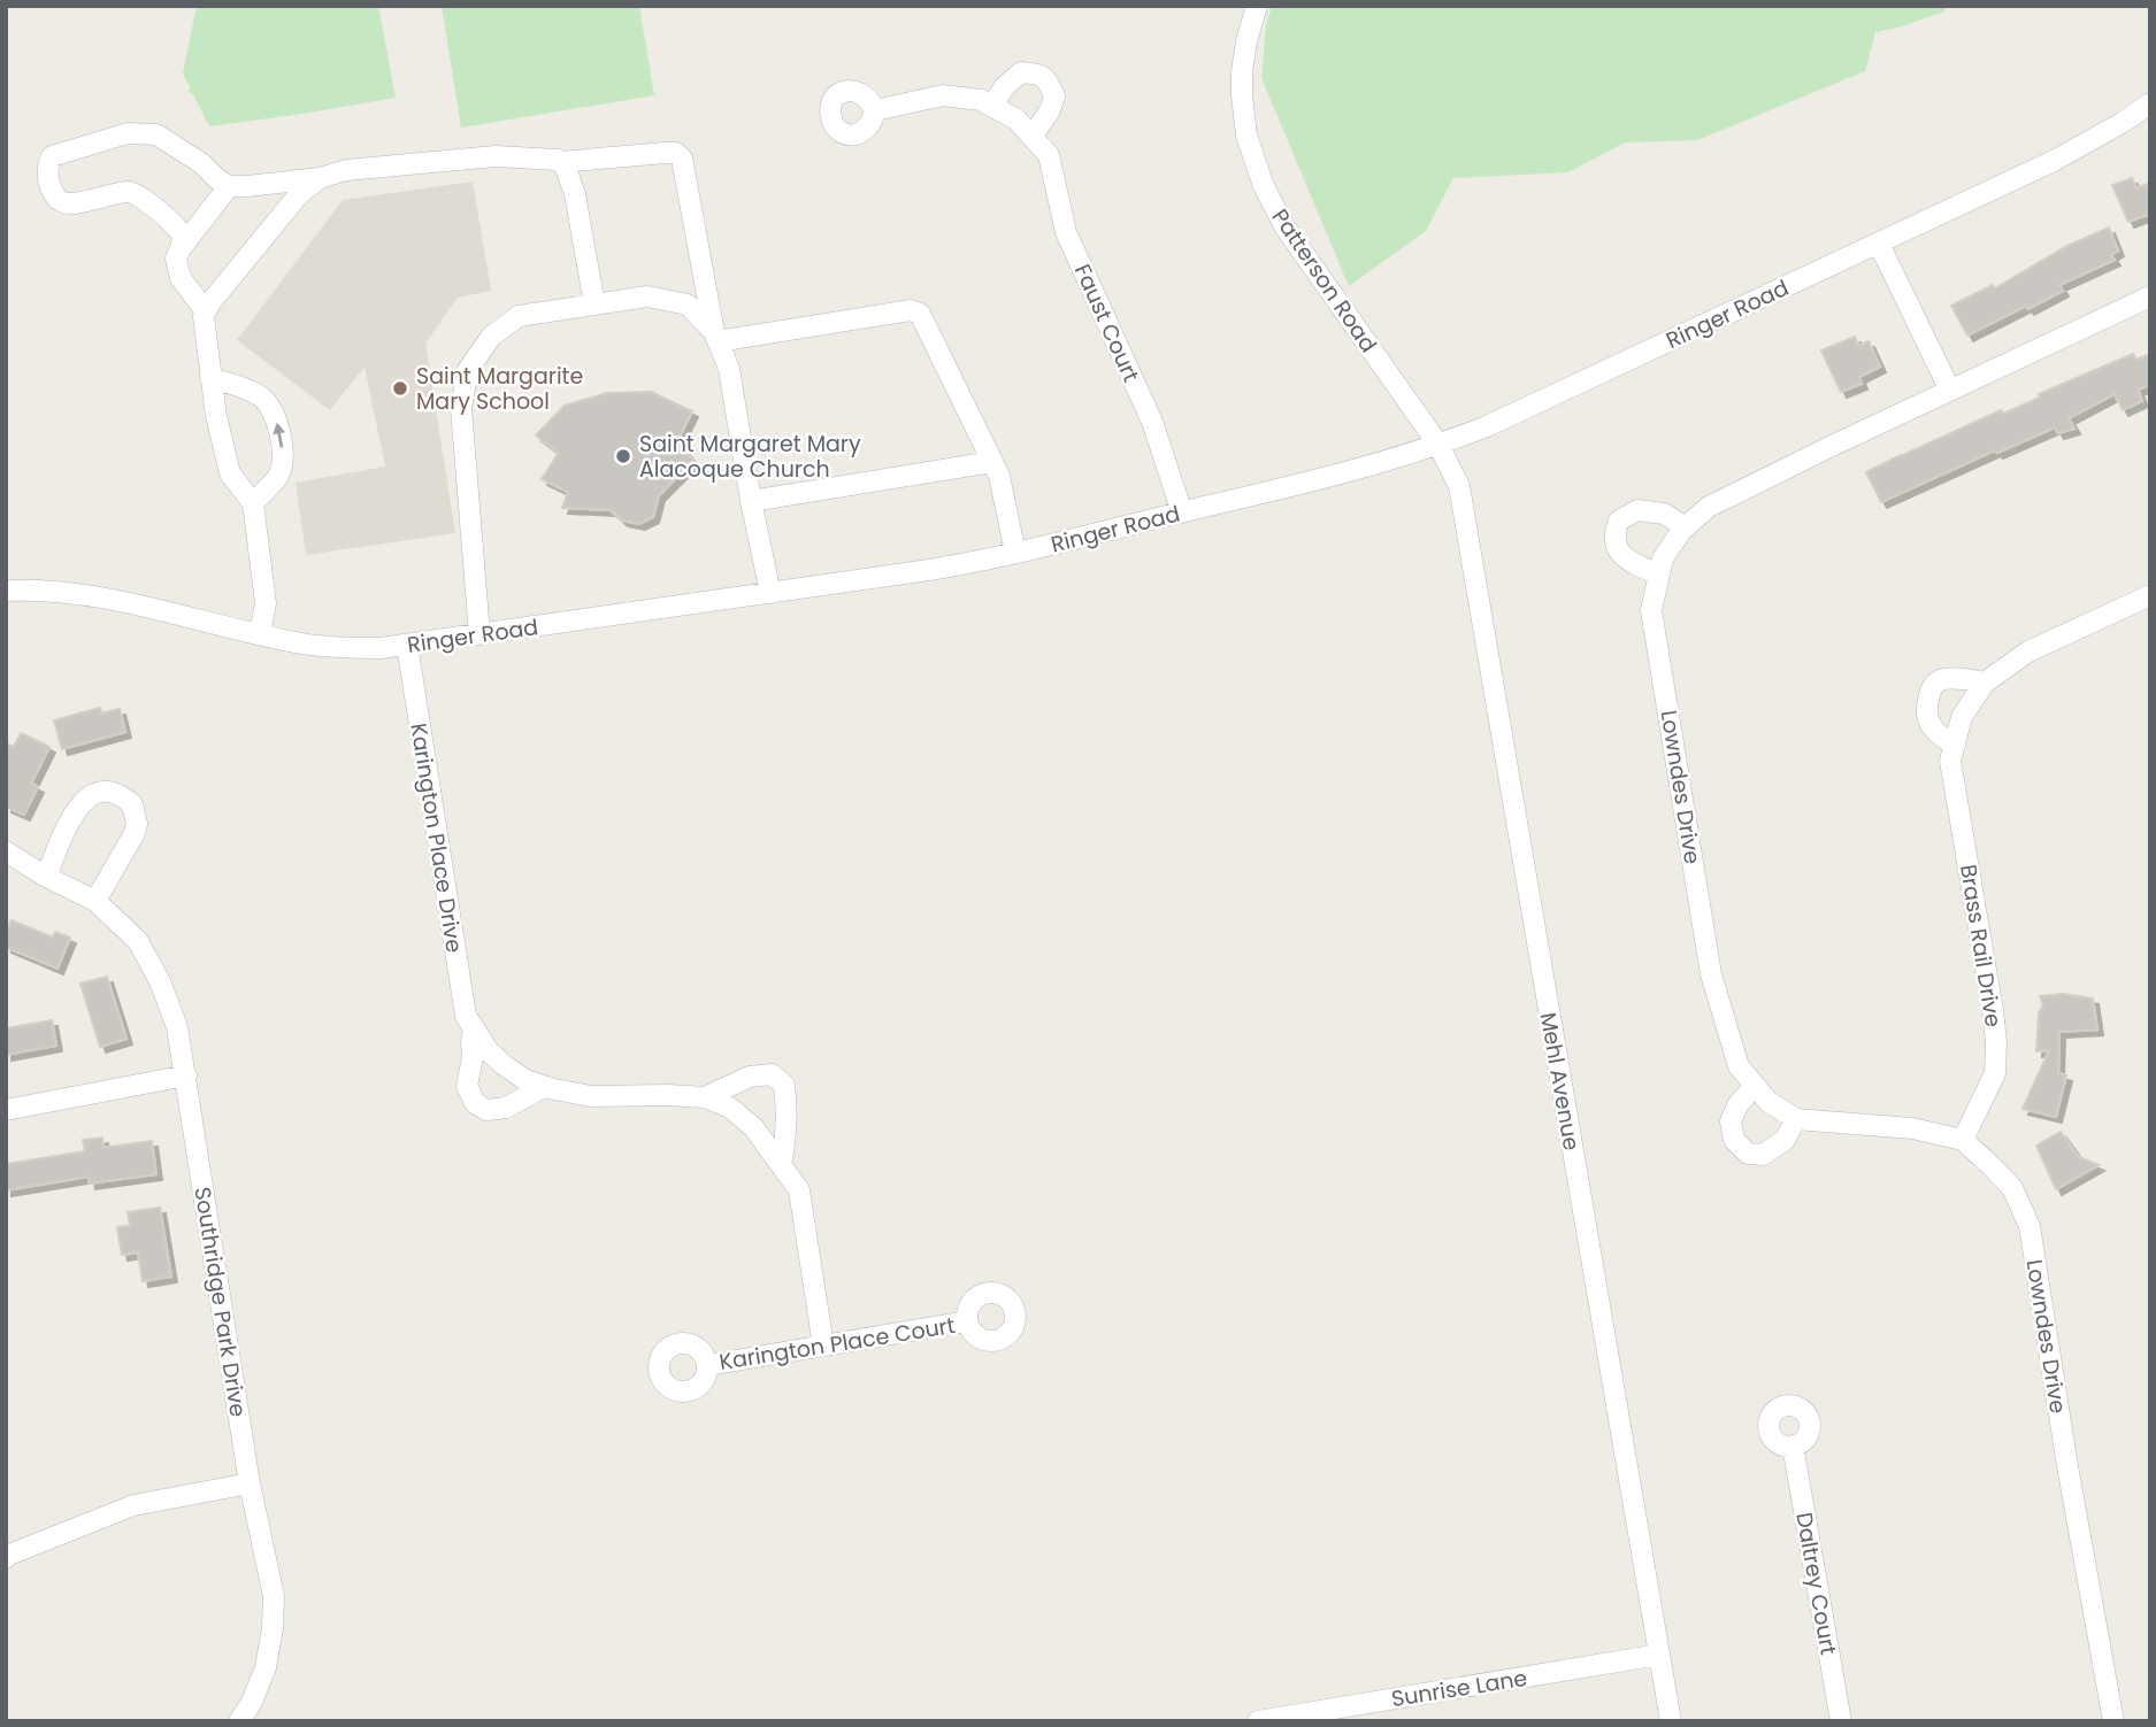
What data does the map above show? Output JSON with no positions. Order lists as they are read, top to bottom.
{
  "streets": {
    "street": [
      "Patterson Road",
      "Ringer Road",
      "Faust Court",
      "Lowndes Drive",
      "Karington Place Drive",
      "Brass Rail Drive",
      "Mehl Avenue",
      "Southridge Park Drive",
      "Karington Place Court",
      "Daltrey Court",
      "Sunrise Lane"
    ]
  },
  "crossings": [
    ["Patterson Road", "Ringer Road"],
    ["Patterson Road", "Mehl Avenue"],
    ["Ringer Road", "Faust Court"],
    ["Ringer Road", "Karington Place Drive"],
    ["Ringer Road", "Mehl Avenue"],
    ["Lowndes Drive", "Brass Rail Drive"],
    ["Karington Place Drive", "Karington Place Court"],
    ["Mehl Avenue", "Sunrise Lane"]
  ],
  "places": ["Saint Margarite Mary School", "Saint Margaret Mary Alacoque Church"]
}
